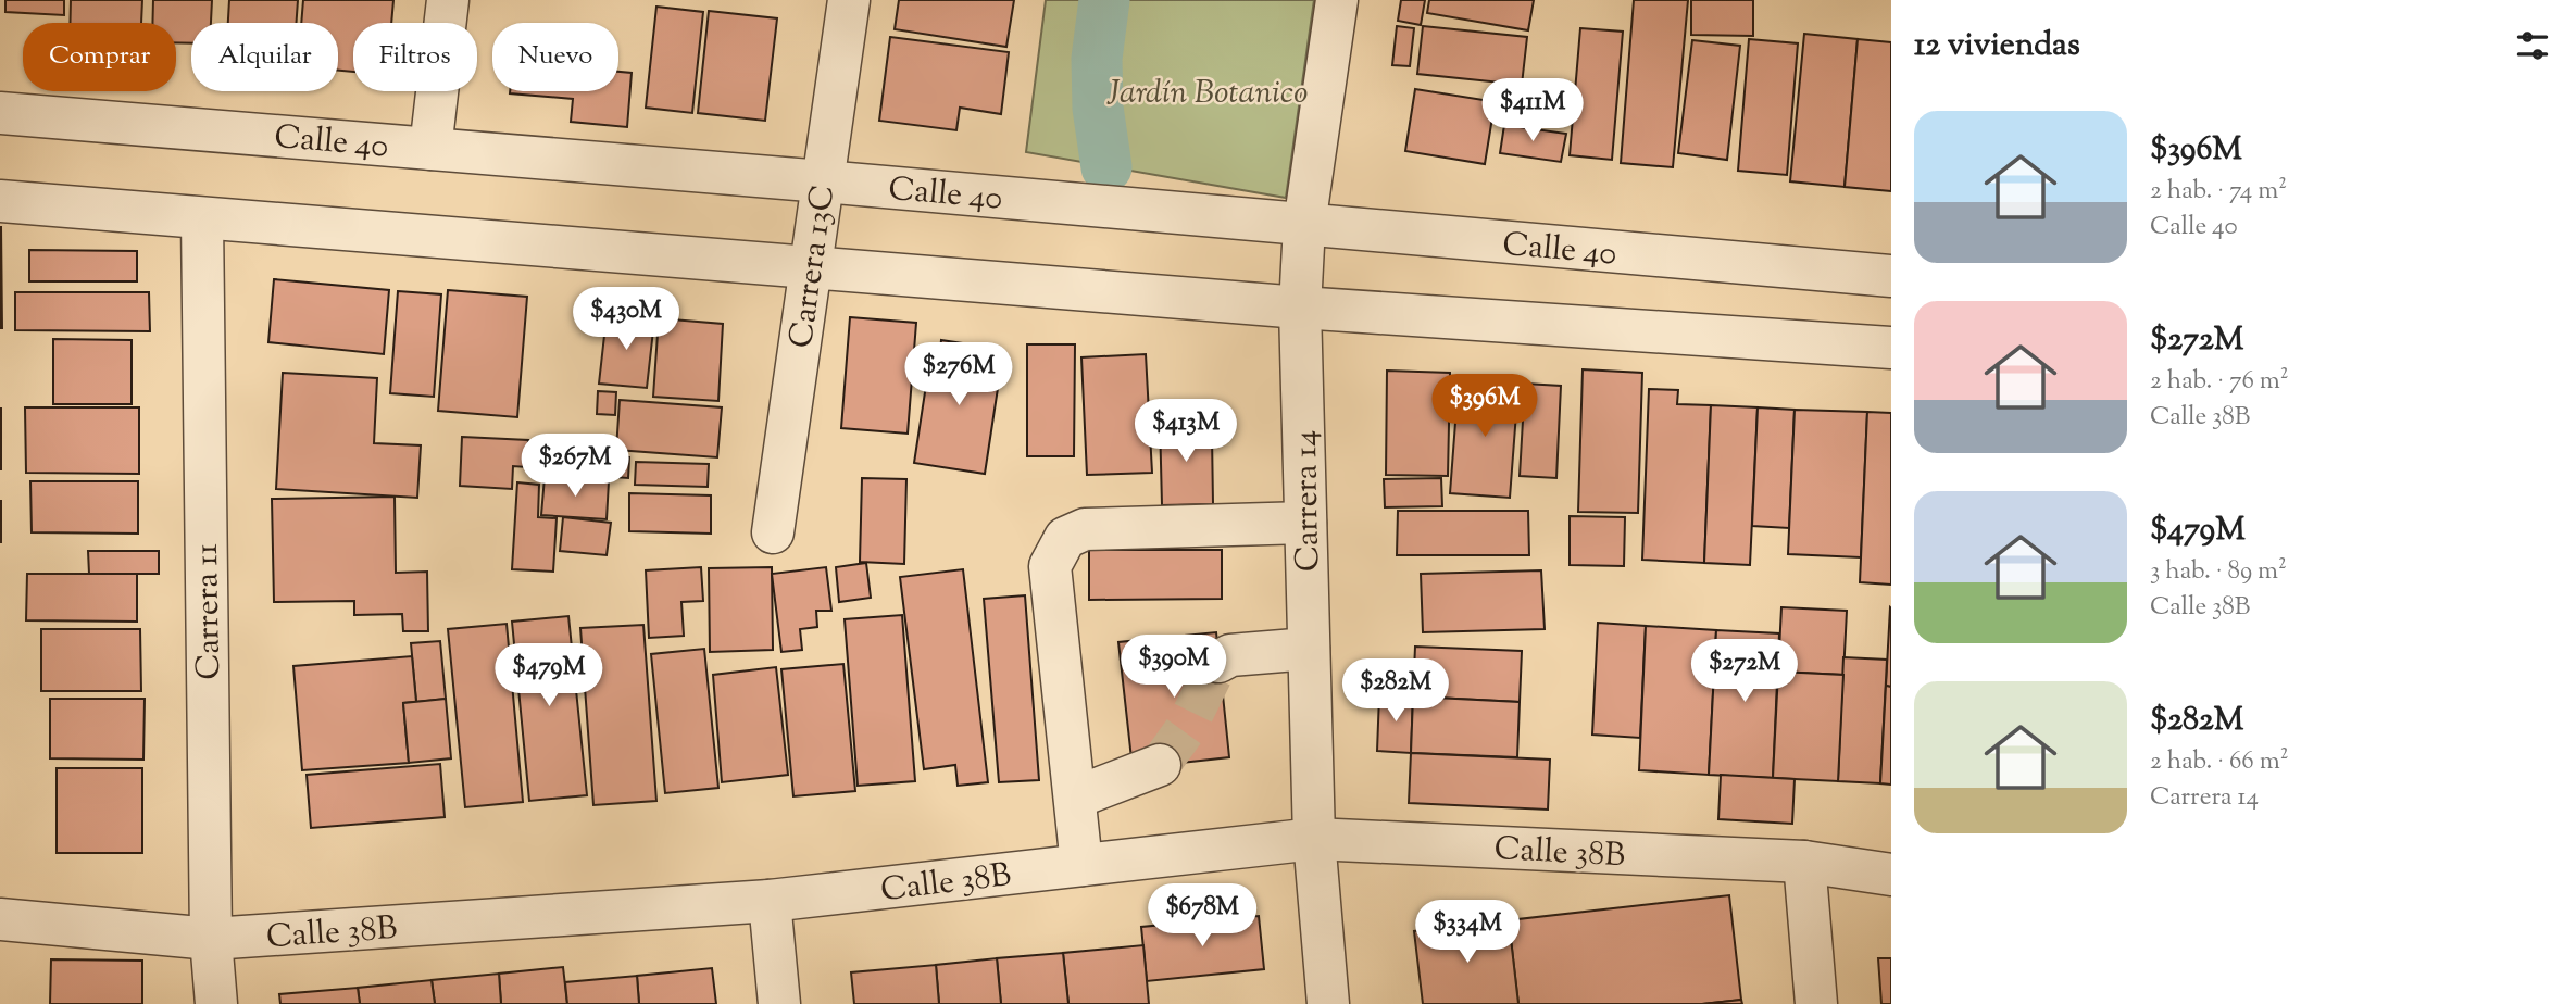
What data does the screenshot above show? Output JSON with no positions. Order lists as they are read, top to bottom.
{
  "streets": {
    "street": [
      "Calle 40",
      "Carrera 13C",
      "Carrera 14",
      "Carrera 11",
      "Calle 38B"
    ]
  },
  "crossings": [
    ["Calle 40", "Carrera 13C"],
    ["Calle 40", "Carrera 14"],
    ["Carrera 14", "Calle 38B"],
    ["Carrera 11", "Calle 38B"]
  ],
  "parks": ["Jardín Botanico"],
  "page": {
    "heading": "12 viviendas",
    "chip": [
      "Comprar",
      "Alquilar",
      "Filtros",
      "Nuevo"
    ],
    "price": [
      "$411M",
      "$430M",
      "$276M",
      "$396M",
      "$413M",
      "$267M",
      "$390M",
      "$272M",
      "$479M",
      "$282M",
      "$678M",
      "$334M"
    ],
    "list": [
      {
        "name": "$396M",
        "note": "2 hab. · 74 m² · Calle 40"
      },
      {
        "name": "$272M",
        "note": "2 hab. · 76 m² · Calle 38B"
      },
      {
        "name": "$479M",
        "note": "3 hab. · 89 m² · Calle 38B"
      },
      {
        "name": "$282M",
        "note": "2 hab. · 66 m² · Carrera 14"
      }
    ]
  }
}
